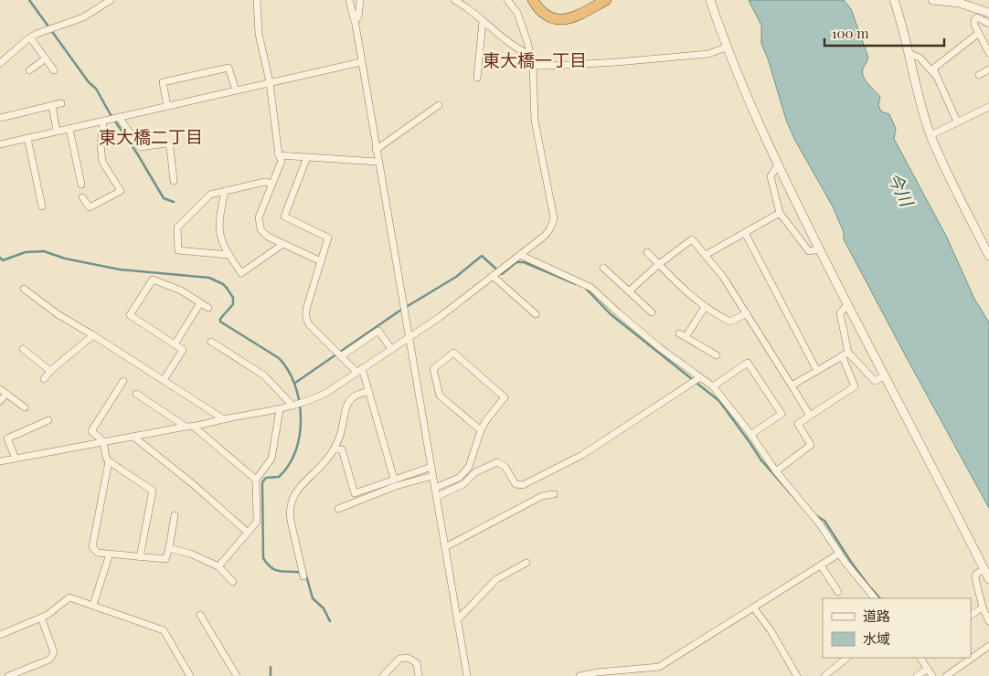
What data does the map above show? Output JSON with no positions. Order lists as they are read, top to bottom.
{
  "districts": ["東大橋一丁目", "東大橋二丁目"],
  "water": ["今川"],
  "legend": ["道路", "水域"],
  "scale_bar": "100 m"
}
